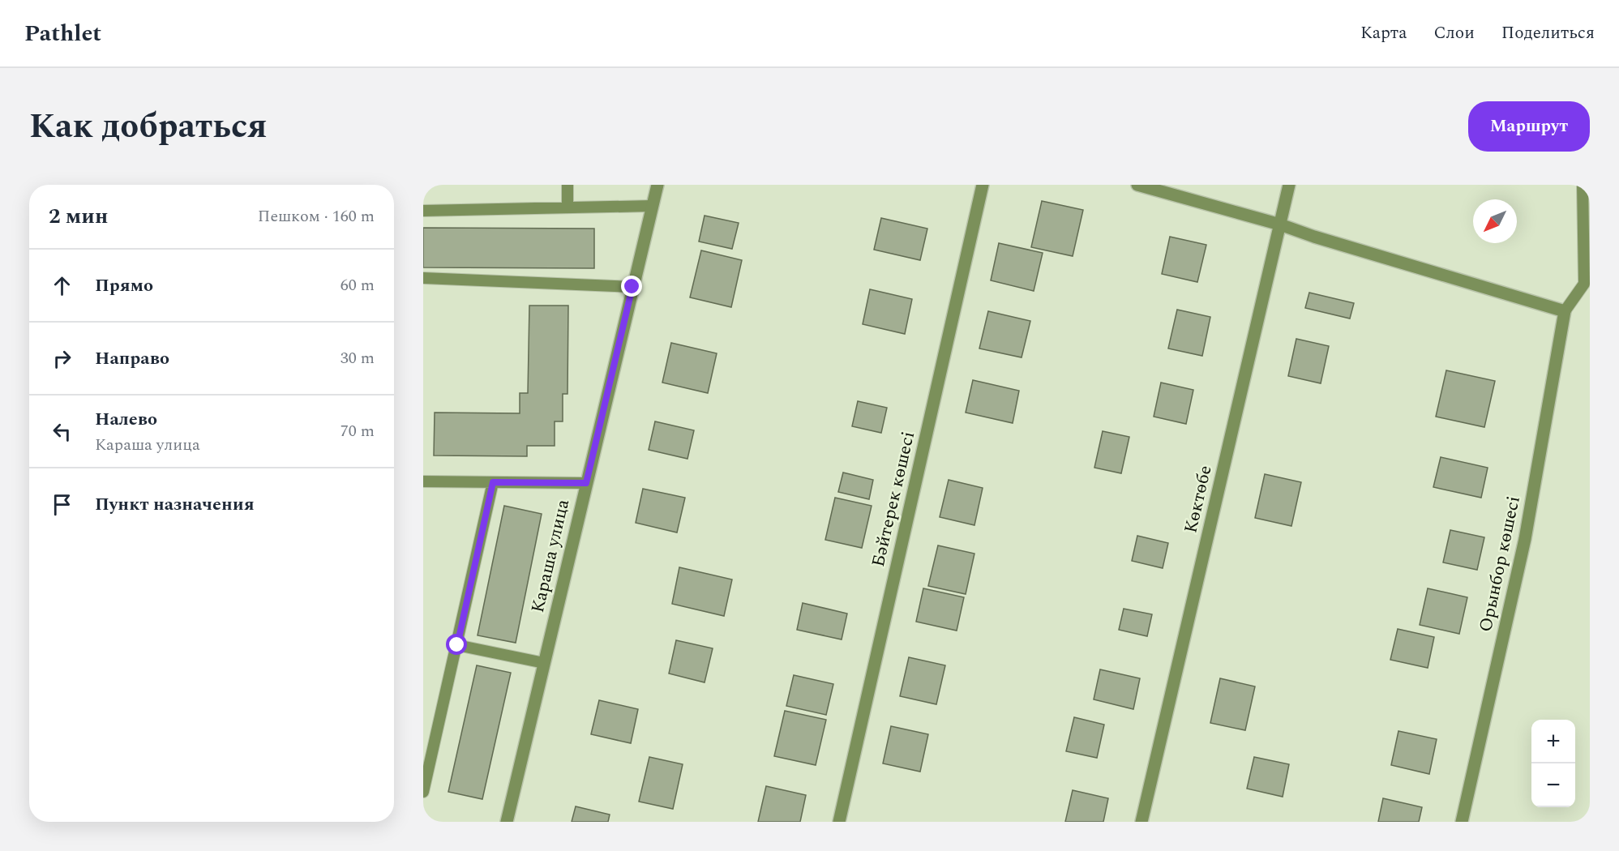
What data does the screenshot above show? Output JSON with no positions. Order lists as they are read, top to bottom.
{
  "streets": {
    "street": [
      "Бәйтерек көшесі",
      "Көктөбе",
      "Караша улица",
      "Орынбор көшесі"
    ]
  },
  "north": "bottom left",
  "page": {
    "header": "Pathlet",
    "nav": ["Карта", "Слои", "Поделиться"],
    "title": "Как добраться",
    "buttons": "Маршрут",
    "heading": ["2 мин", "Пешком · 160 m"],
    "list": [
      ["Прямо", "60 m"],
      ["Направо", "30 m"],
      ["Налево", "Караша улица", "70 m"],
      "Пункт назначения"
    ],
    "map_buttons": ["+", "−"]
  }
}
